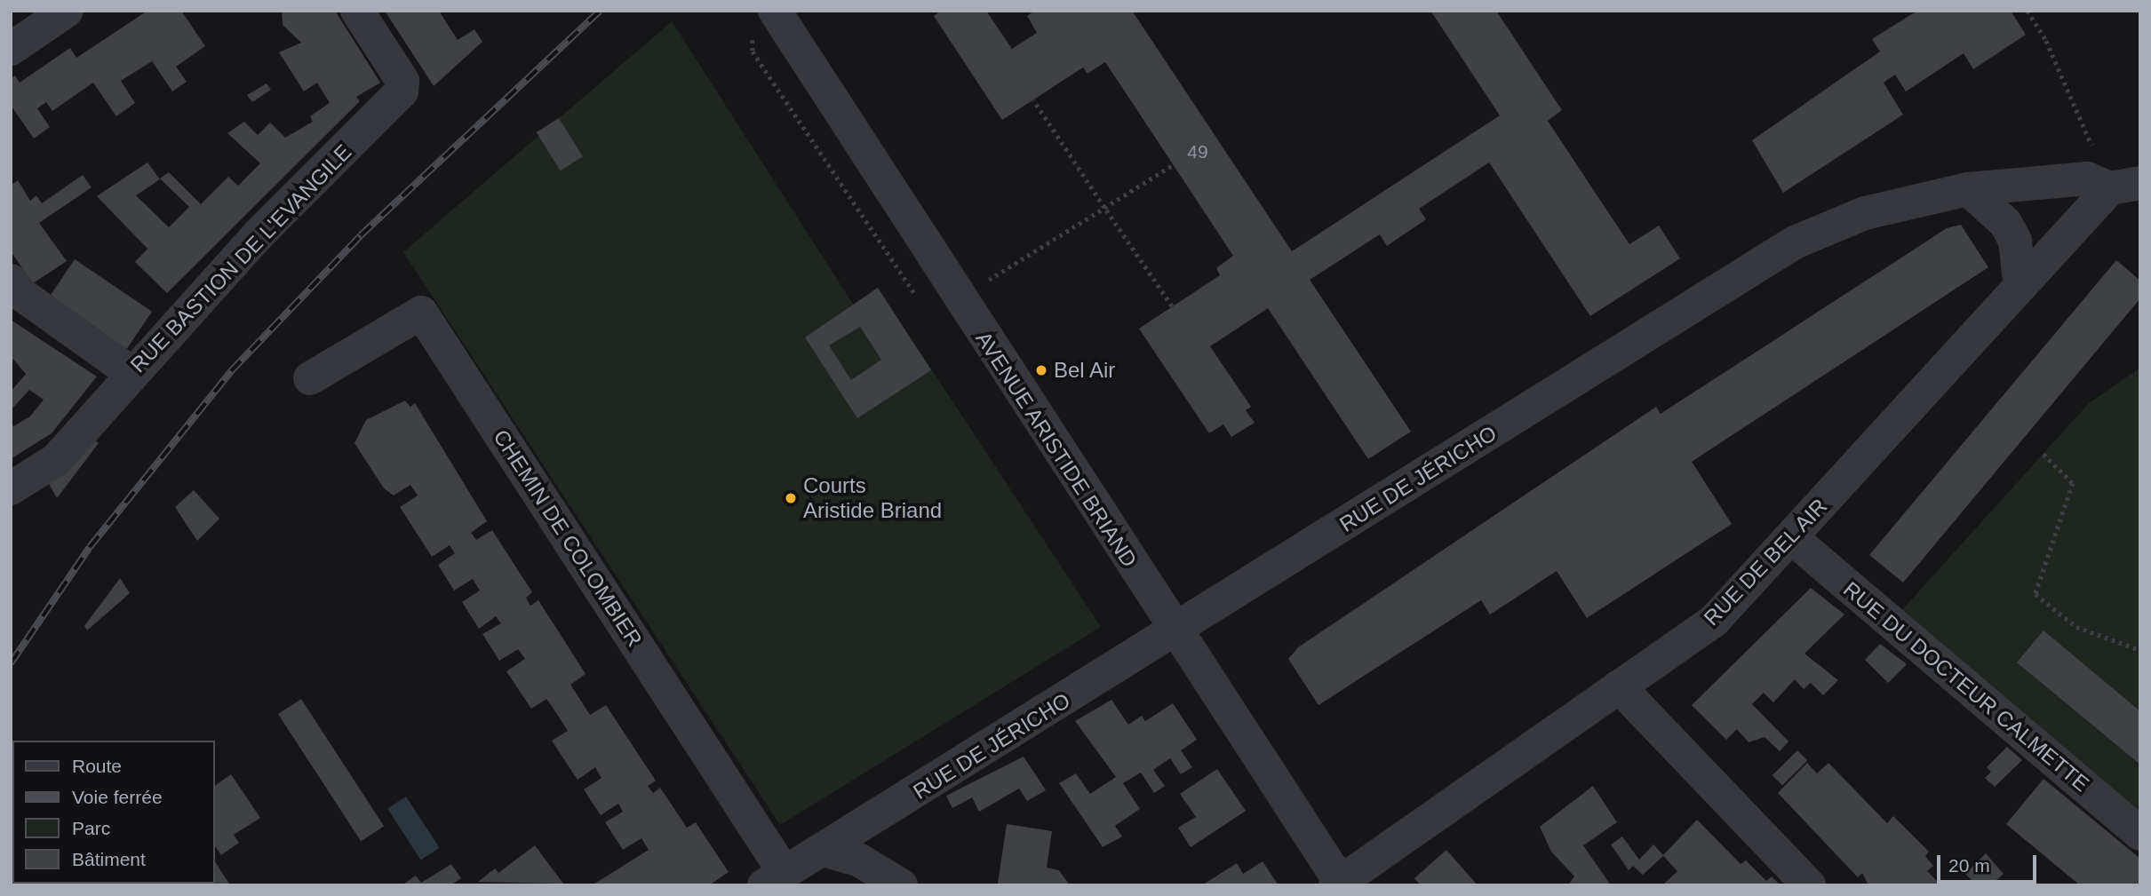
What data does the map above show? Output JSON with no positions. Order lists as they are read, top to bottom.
{
  "streets": {
    "street": [
      "RUE BASTION DE L'EVANGILE",
      "AVENUE ARISTIDE BRIAND",
      "RUE DE JÉRICHO",
      "CHEMIN DE COLOMBIER",
      "RUE DE BEL AIR",
      "RUE DU DOCTEUR CALMETTE"
    ]
  },
  "crossings": [
    ["AVENUE ARISTIDE BRIAND", "RUE DE JÉRICHO"],
    ["AVENUE ARISTIDE BRIAND", "RUE DE BEL AIR"],
    ["RUE DE JÉRICHO", "CHEMIN DE COLOMBIER"],
    ["RUE DE JÉRICHO", "RUE DE BEL AIR"],
    ["RUE DE BEL AIR", "RUE DU DOCTEUR CALMETTE"]
  ],
  "places": ["Bel Air", "Courts Aristide Briand"],
  "house_numbers": ["49"],
  "legend": [
    "Route",
    "Voie ferrée",
    "Parc",
    "Bâtiment"
  ],
  "scale_bar": "20 m"
}
